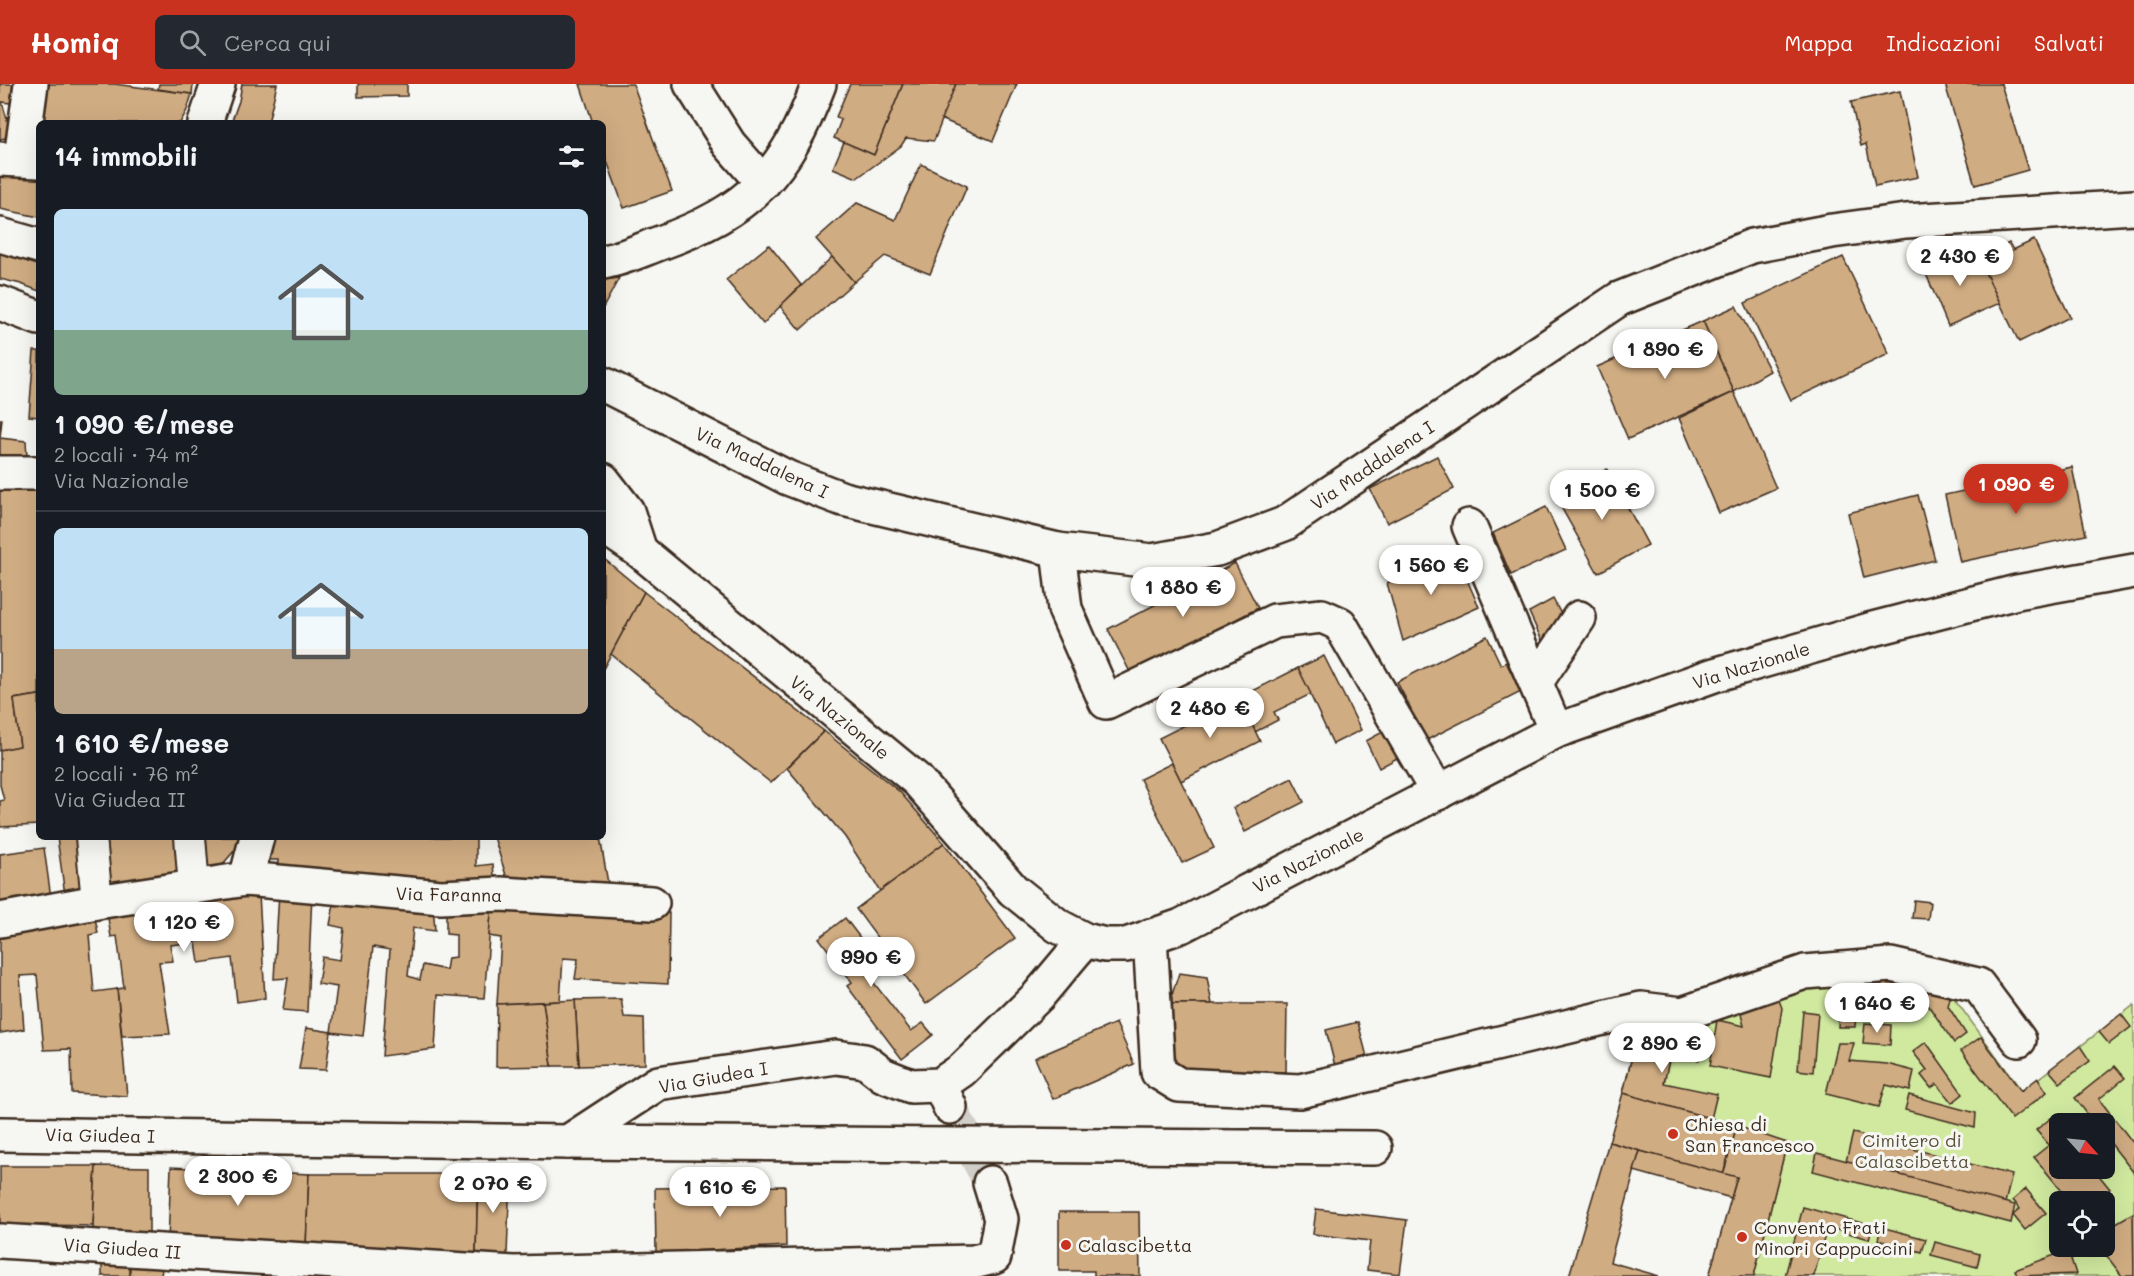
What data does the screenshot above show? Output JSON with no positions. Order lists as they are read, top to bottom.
{
  "streets": {
    "street": [
      "Via Maddalena I",
      "Via Nazionale",
      "Via Faranna",
      "Via Giudea I",
      "Via Giudea II"
    ]
  },
  "crossings": [
    ["Via Nazionale", "Via Giudea I"]
  ],
  "parks": ["Cimitero di Calascibetta"],
  "places": ["Chiesa di San Francesco", "Convento Frati Minori Cappuccini", "Calascibetta"],
  "north": "bottom right",
  "page": {
    "header": "Homiq",
    "search": "Cerca qui",
    "nav": ["Mappa", "Indicazioni", "Salvati"],
    "heading": "14 immobili",
    "list": [
      {
        "name": "1 090 €/mese",
        "note": "2 locali · 74 m² · Via Nazionale"
      },
      {
        "name": "1 610 €/mese",
        "note": "2 locali · 76 m² · Via Giudea II"
      }
    ],
    "price": [
      "2 430 €",
      "1 890 €",
      "1 090 €",
      "1 500 €",
      "1 560 €",
      "1 880 €",
      "2 480 €",
      "1 120 €",
      "990 €",
      "1 640 €",
      "2 890 €",
      "2 300 €",
      "2 070 €",
      "1 610 €"
    ]
  }
}
